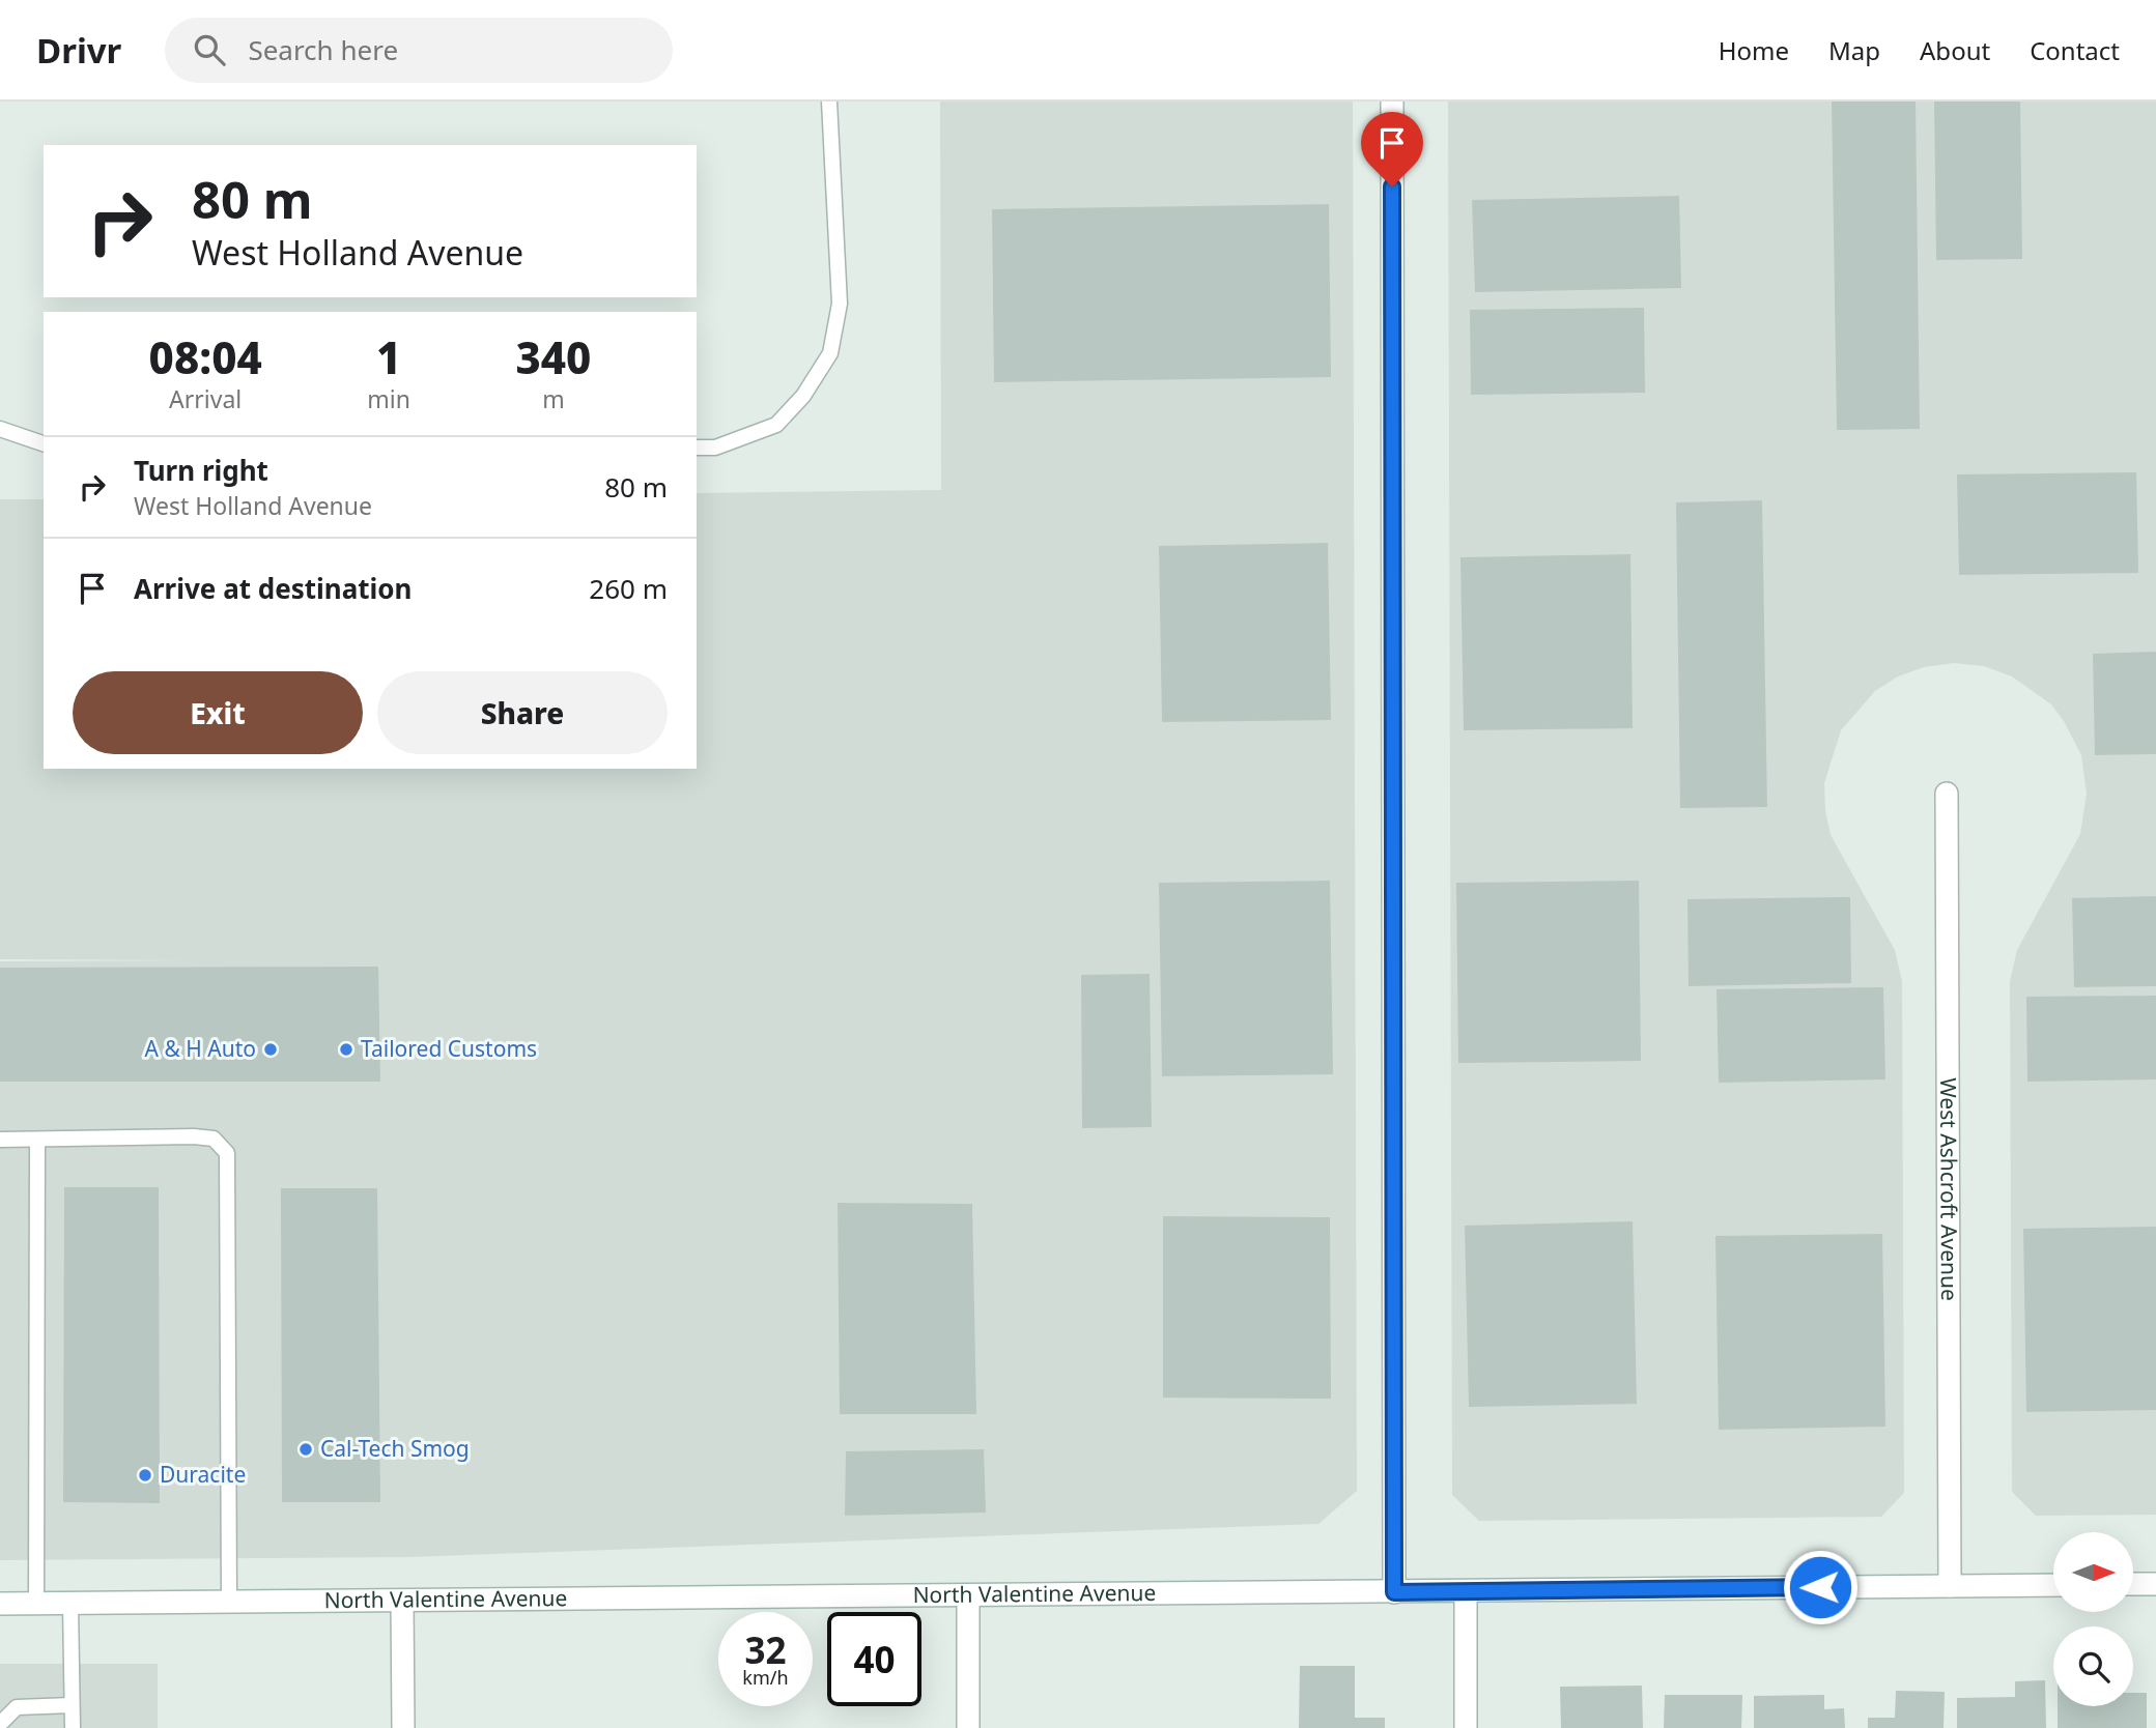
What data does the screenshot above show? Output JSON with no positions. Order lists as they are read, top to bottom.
{
  "streets": {
    "street": ["West Ashcroft Avenue", "North Valentine Avenue"]
  },
  "crossings": [
    ["West Ashcroft Avenue", "North Valentine Avenue"]
  ],
  "places": [
    "A & H Auto",
    "Tailored Customs",
    "Cal-Tech Smog",
    "Duracite"
  ],
  "north": "right",
  "page": {
    "header": "Drivr",
    "search": "Search here",
    "nav": [
      "Home",
      "Map",
      "About",
      "Contact"
    ],
    "turn": ["80 m", "West Holland Avenue"],
    "eta": [
      "08:04",
      "Arrival",
      "1",
      "min",
      "340",
      "m"
    ],
    "list": [
      {
        "name": "Turn right",
        "note": "West Holland Avenue",
        "value": "80 m"
      },
      {
        "name": "Arrive at destination",
        "value": "260 m"
      }
    ],
    "buttons": ["Exit", "Share"],
    "speed": "32 km/h",
    "limit": "40"
  }
}
